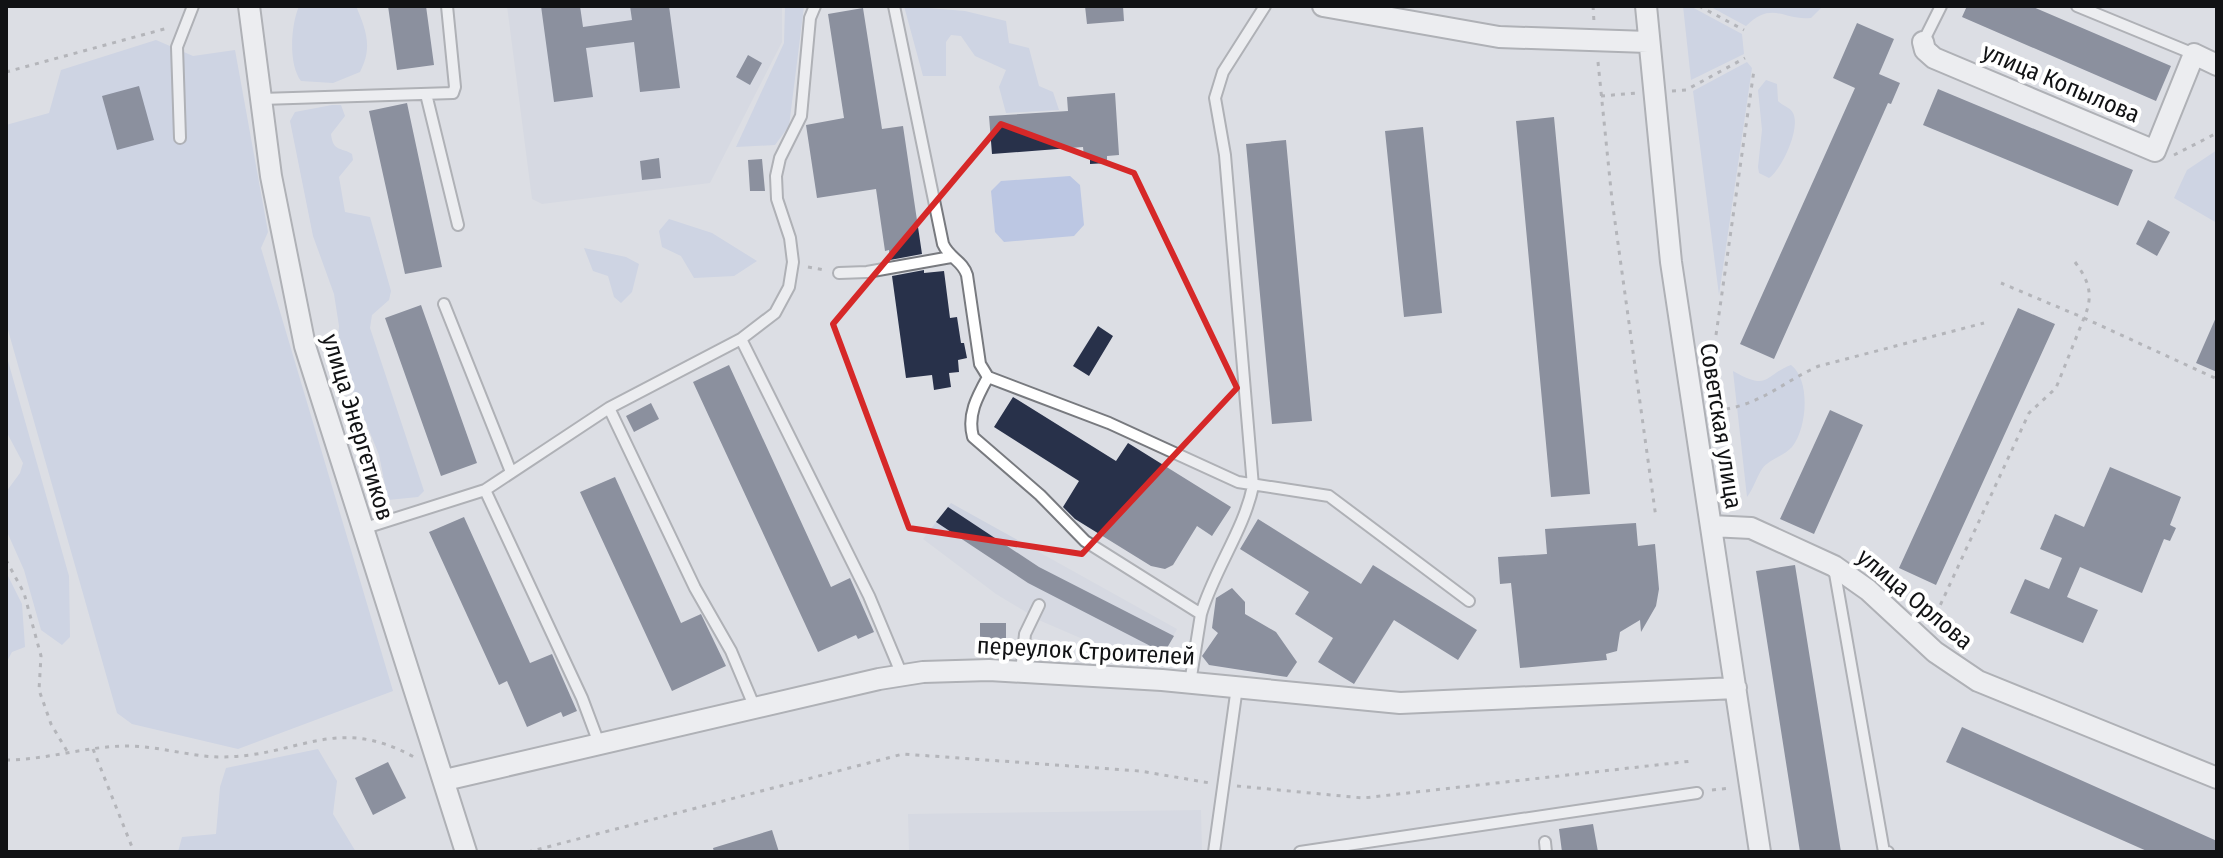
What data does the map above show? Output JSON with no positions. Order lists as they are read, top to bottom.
{
  "streets": {
    "street": [
      "улица Копылова",
      "Советская улица",
      "улица Энергетиков",
      "улица Орлова",
      "переулок Строителей"
    ]
  },
  "crossings": [
    ["Советская улица", "улица Орлова"],
    ["Советская улица", "переулок Строителей"],
    ["улица Энергетиков", "переулок Строителей"]
  ]
}
